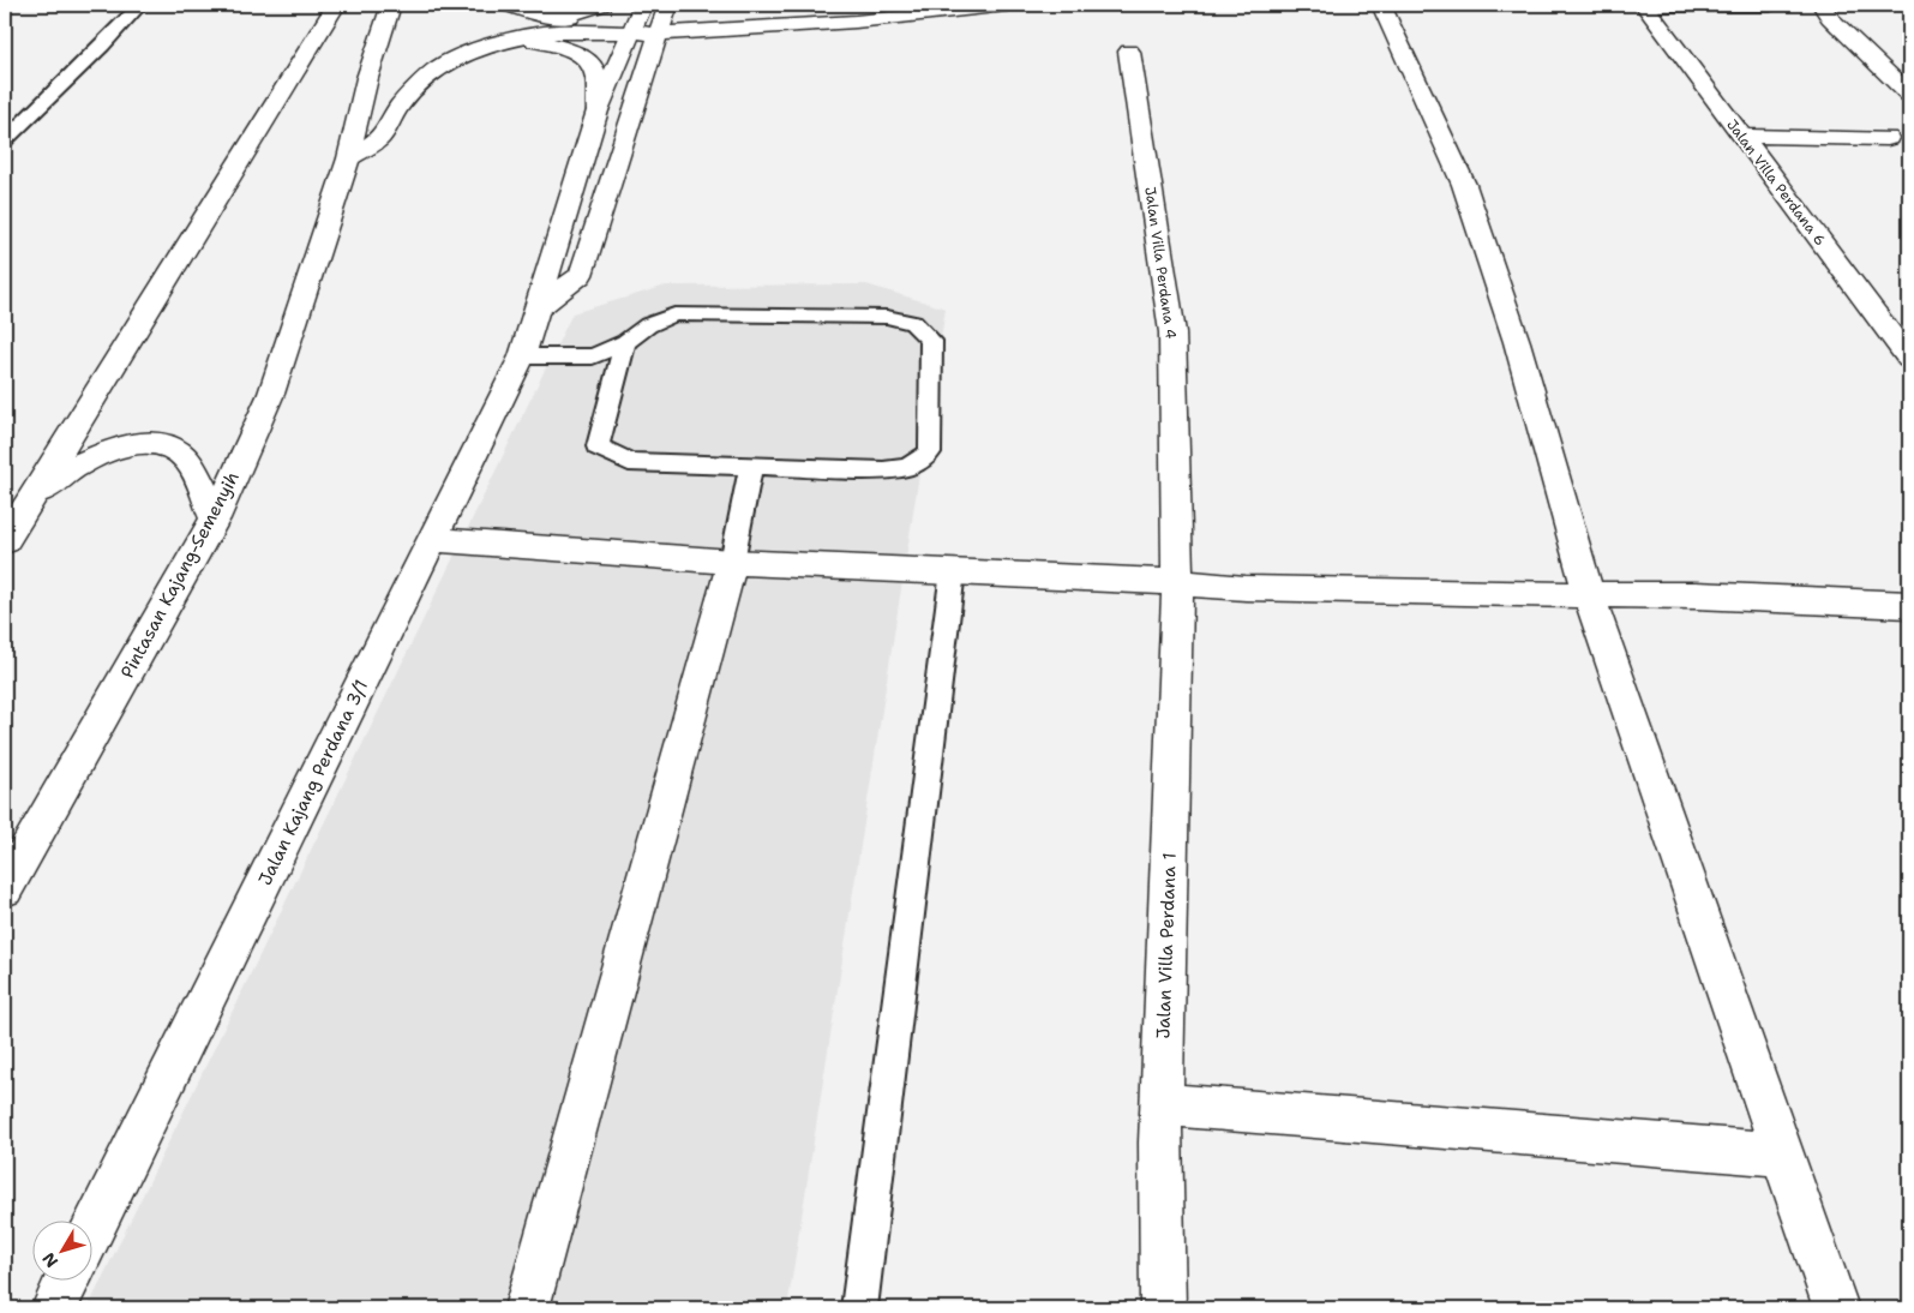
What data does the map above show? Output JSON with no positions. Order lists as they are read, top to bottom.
{
  "streets": {
    "main road": [
      "Jalan Villa Perdana 6",
      "Jalan Villa Perdana 4",
      "Pintasan Kajang-Semenyih",
      "Jalan Kajang Perdana 3/1",
      "Jalan Villa Perdana 1"
    ]
  },
  "crossings": [
    ["Jalan Villa Perdana 4", "Jalan Villa Perdana 1"]
  ],
  "north": "bottom left"
}
